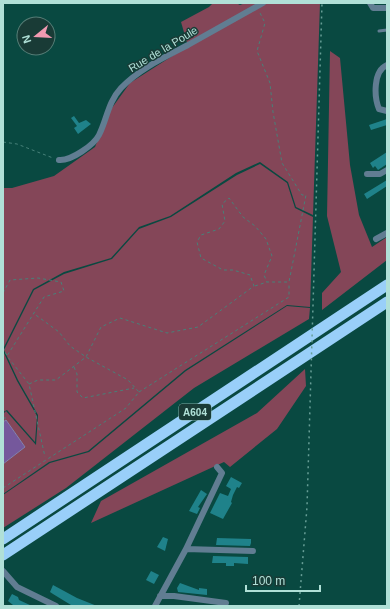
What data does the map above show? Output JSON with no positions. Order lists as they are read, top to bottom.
{
  "streets": {
    "highway": ["A604"],
    "street": ["Rue de la Poule"]
  },
  "scale_bar": "100 m",
  "north": "left"
}
